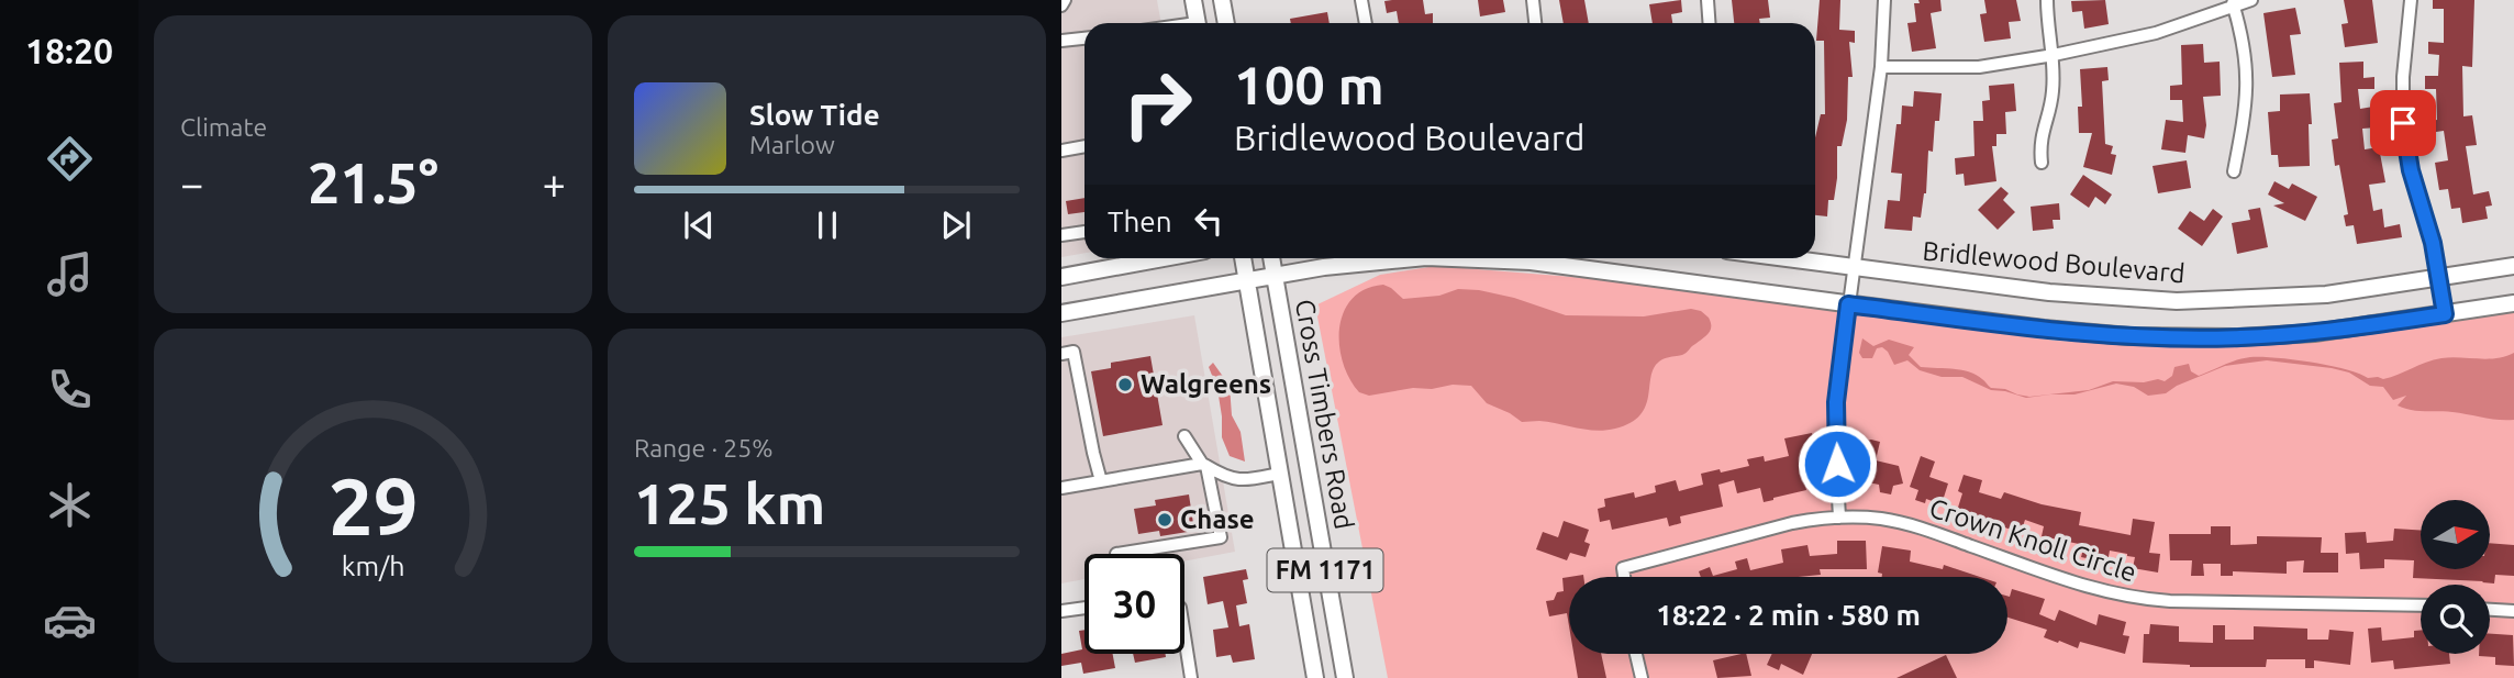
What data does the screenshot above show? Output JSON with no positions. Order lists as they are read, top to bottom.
{
  "streets": {
    "main road": ["Bridlewood Boulevard", "Cross Timbers Road", "FM 1171"],
    "street": ["Crown Knoll Circle"]
  },
  "places": ["Walgreens", "Chase"],
  "north": "right",
  "page": {
    "tabs": "18:20",
    "tile": [
      "Climate",
      ["Range · 25%", "125 km"]
    ],
    "turn": ["100 m", "Bridlewood Boulevard"],
    "song": ["Slow Tide", "Marlow"],
    "heat": ["−", "21.5°", "+"],
    "then": "Then",
    "limit": "30",
    "trip": "18:22 · 2 min · 580 m",
    "gauge": ["29", "km/h"]
  }
}
